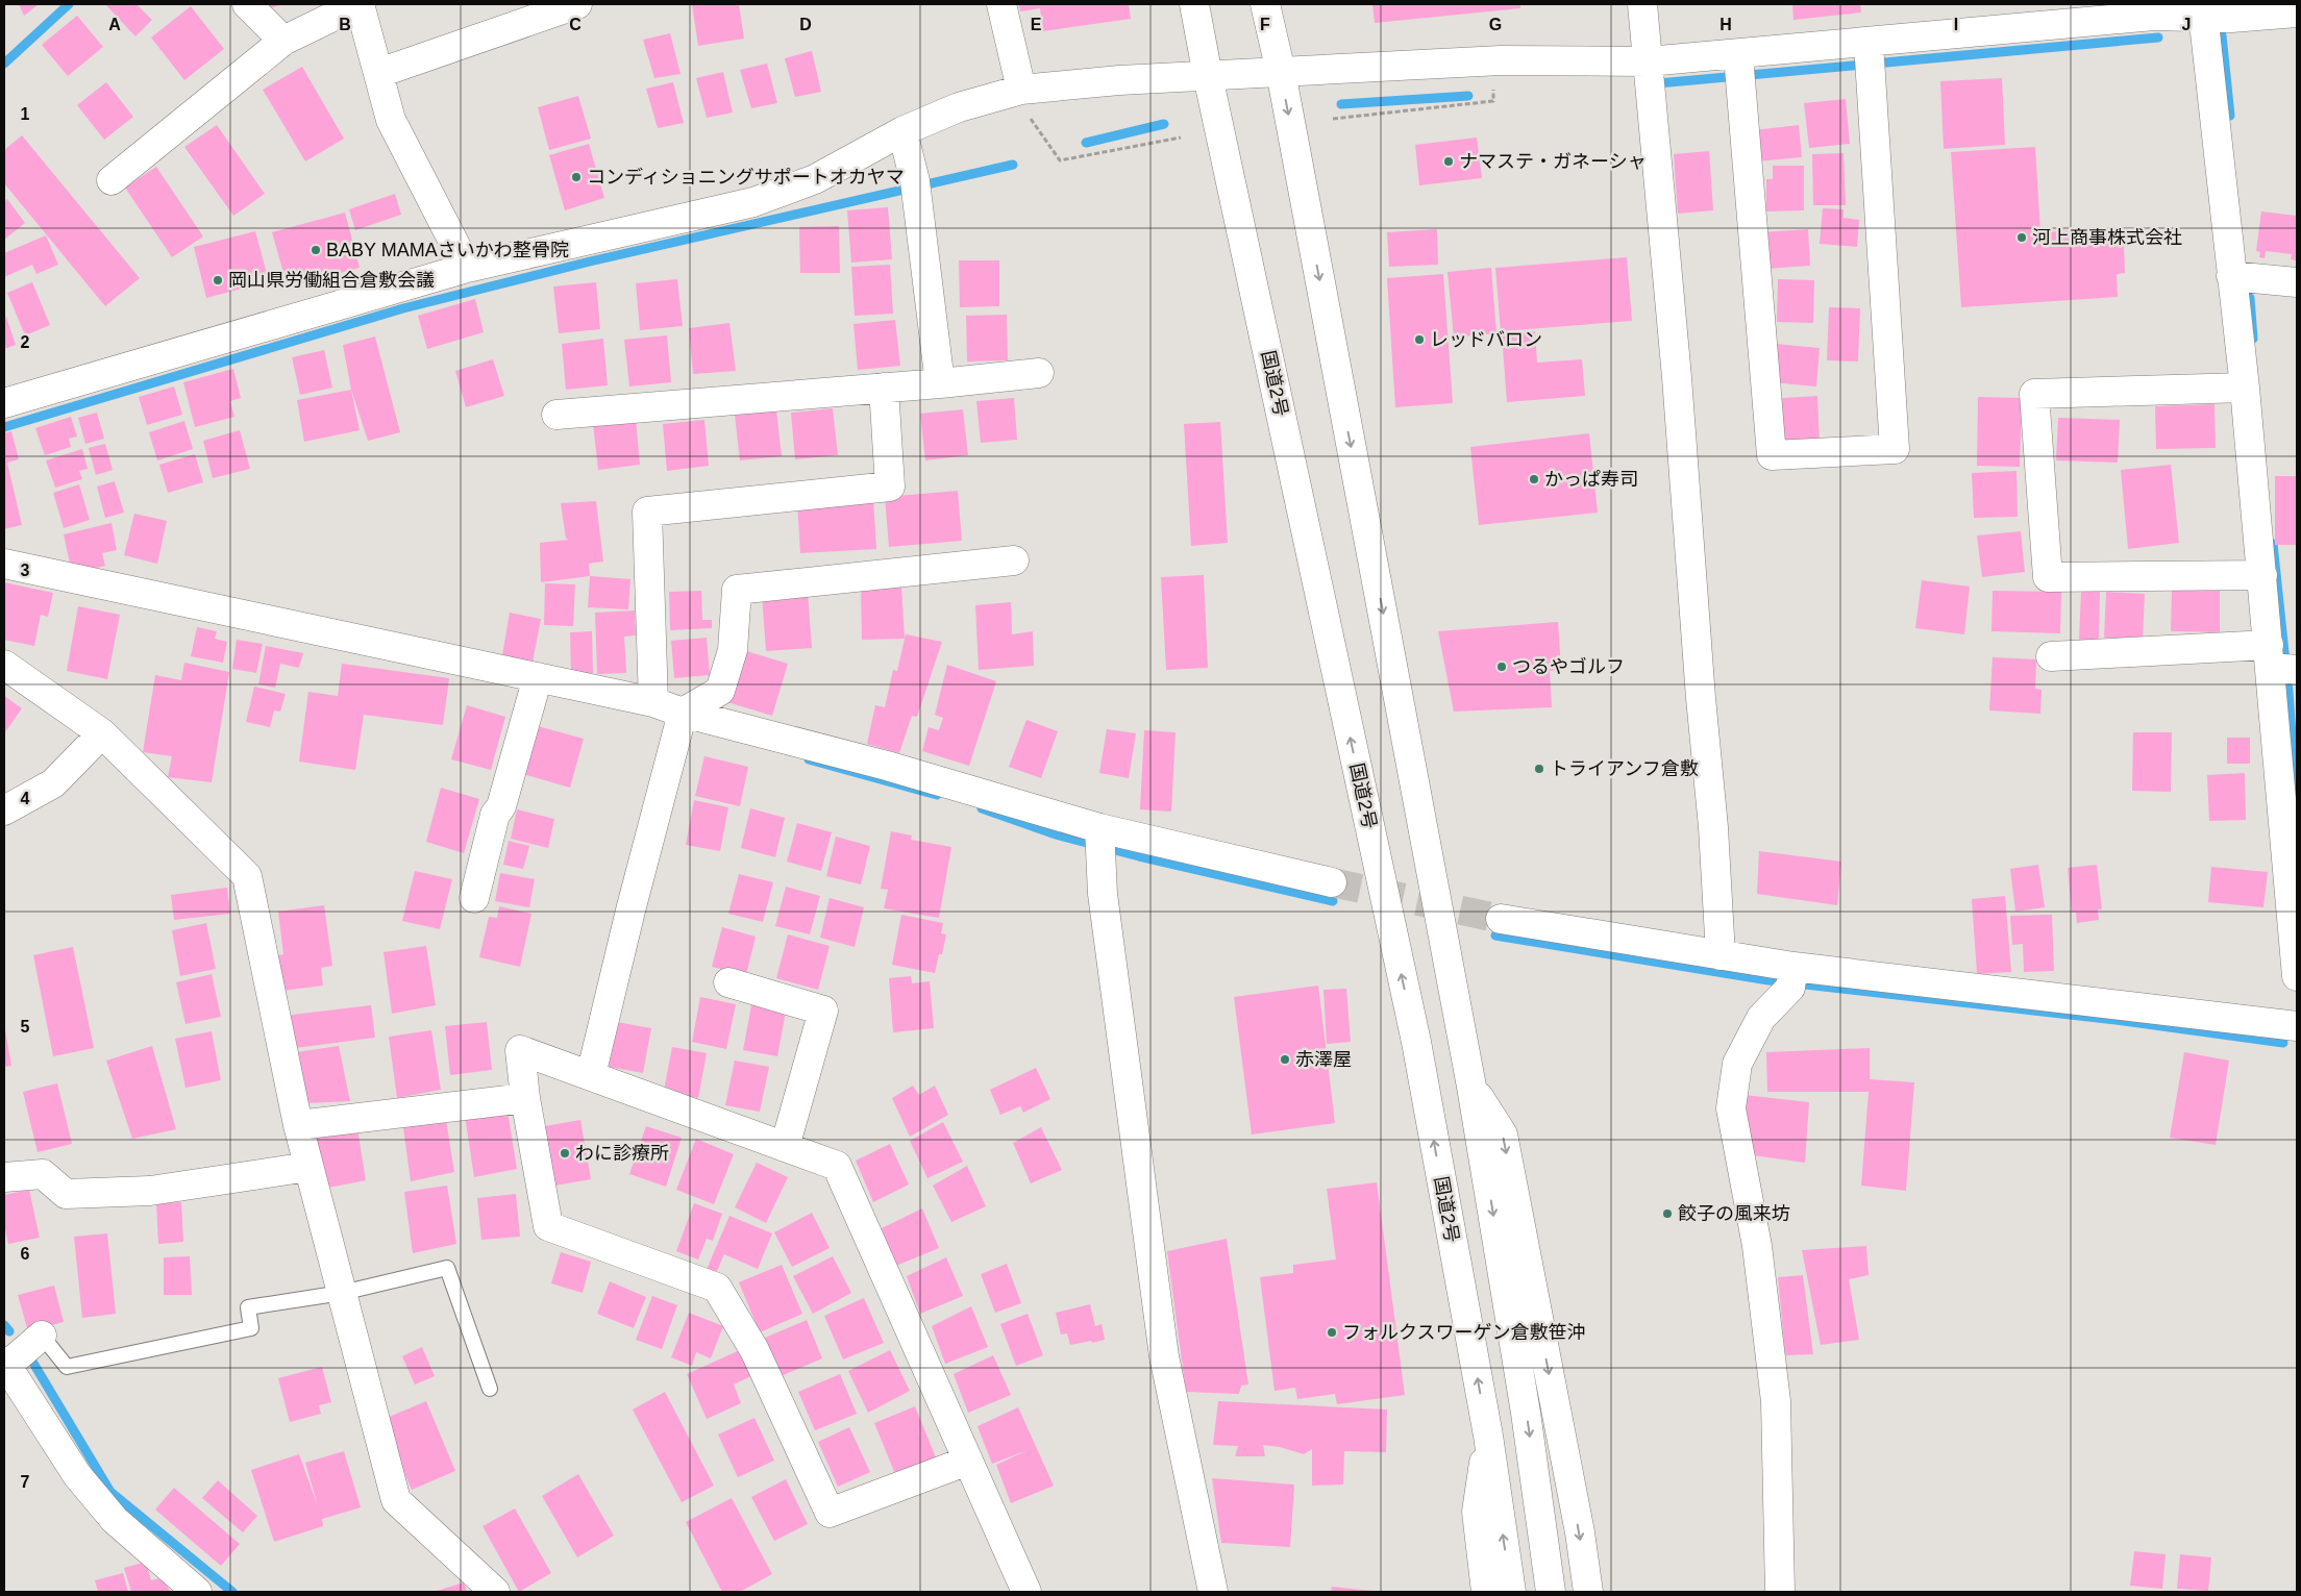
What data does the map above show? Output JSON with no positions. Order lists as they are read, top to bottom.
{
  "streets": {
    "main road": ["国道2号"]
  },
  "places": [
    "ナマステ・ガネーシャ",
    "コンディショニングサポートオカヤマ",
    "河上商事株式会社",
    "BABY MAMAさいかわ整骨院",
    "岡山県労働組合倉敷会議",
    "レッドバロン",
    "かっぱ寿司",
    "つるやゴルフ",
    "トライアンフ倉敷",
    "赤澤屋",
    "わに診療所",
    "餃子の風来坊",
    "フォルクスワーゲン倉敷笹沖"
  ],
  "grid": {
    "columns": [
      "A",
      "B",
      "C",
      "D",
      "E",
      "F",
      "G",
      "H",
      "I",
      "J"
    ],
    "rows": [
      "1",
      "2",
      "3",
      "4",
      "5",
      "6",
      "7"
    ]
  }
}
